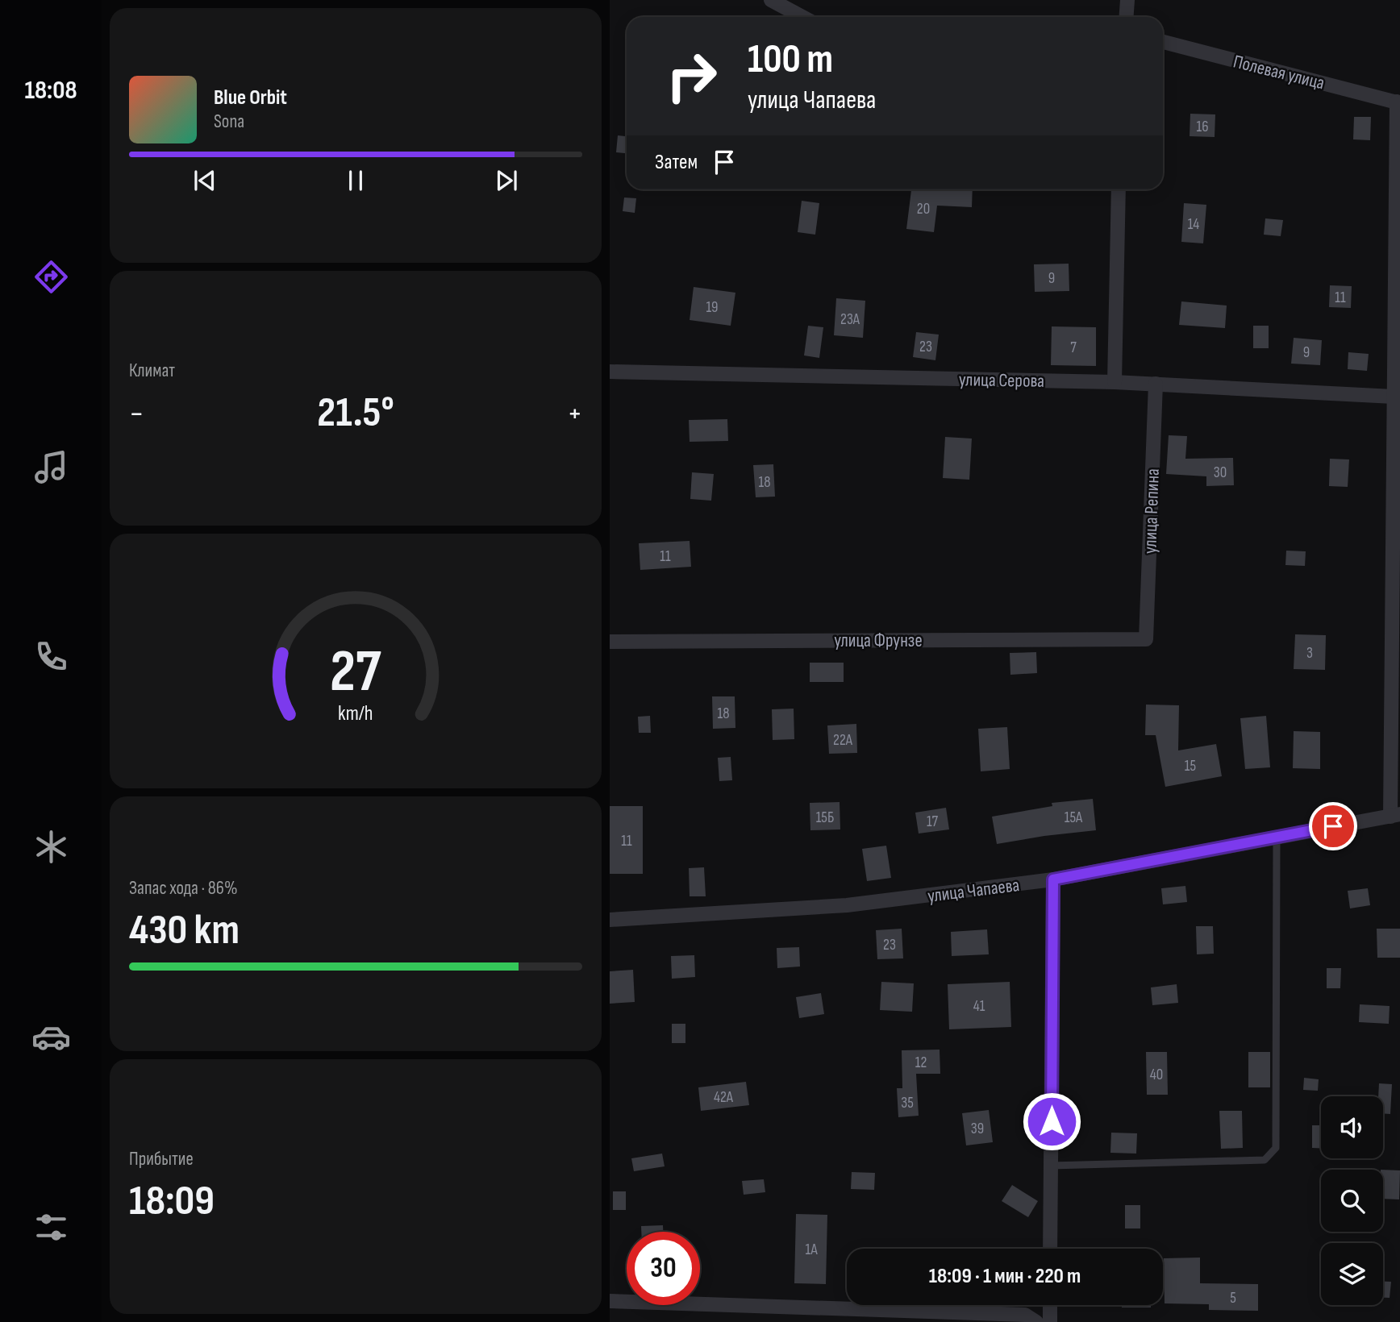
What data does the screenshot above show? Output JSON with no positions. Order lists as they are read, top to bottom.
{
  "streets": {
    "street": [
      "Полевая улица",
      "улица Серова",
      "улица Репина",
      "улица Фрунзе",
      "улица Чапаева"
    ]
  },
  "crossings": [
    ["улица Серова", "улица Репина"],
    ["улица Репина", "улица Фрунзе"]
  ],
  "house_numbers": [
    "16",
    "20",
    "14",
    "9",
    "11",
    "19",
    "23А",
    "23",
    "7",
    "9",
    "30",
    "18",
    "11",
    "3",
    "18",
    "22А",
    "15",
    "15Б",
    "15А",
    "17",
    "11",
    "23",
    "41",
    "12",
    "40",
    "42А",
    "35",
    "39",
    "1А",
    "5"
  ],
  "page": {
    "tabs": "18:08",
    "turn": ["100 m", "улица Чапаева"],
    "song": ["Blue Orbit", "Sona"],
    "then": "Затем",
    "tile": [
      "Климат",
      ["Запас хода · 86%", "430 km"],
      ["Прибытие", "18:09"]
    ],
    "heat": ["−", "21.5°", "+"],
    "limit": "30",
    "trip": "18:09 · 1 мин · 220 m",
    "gauge": ["27", "km/h"]
  }
}
